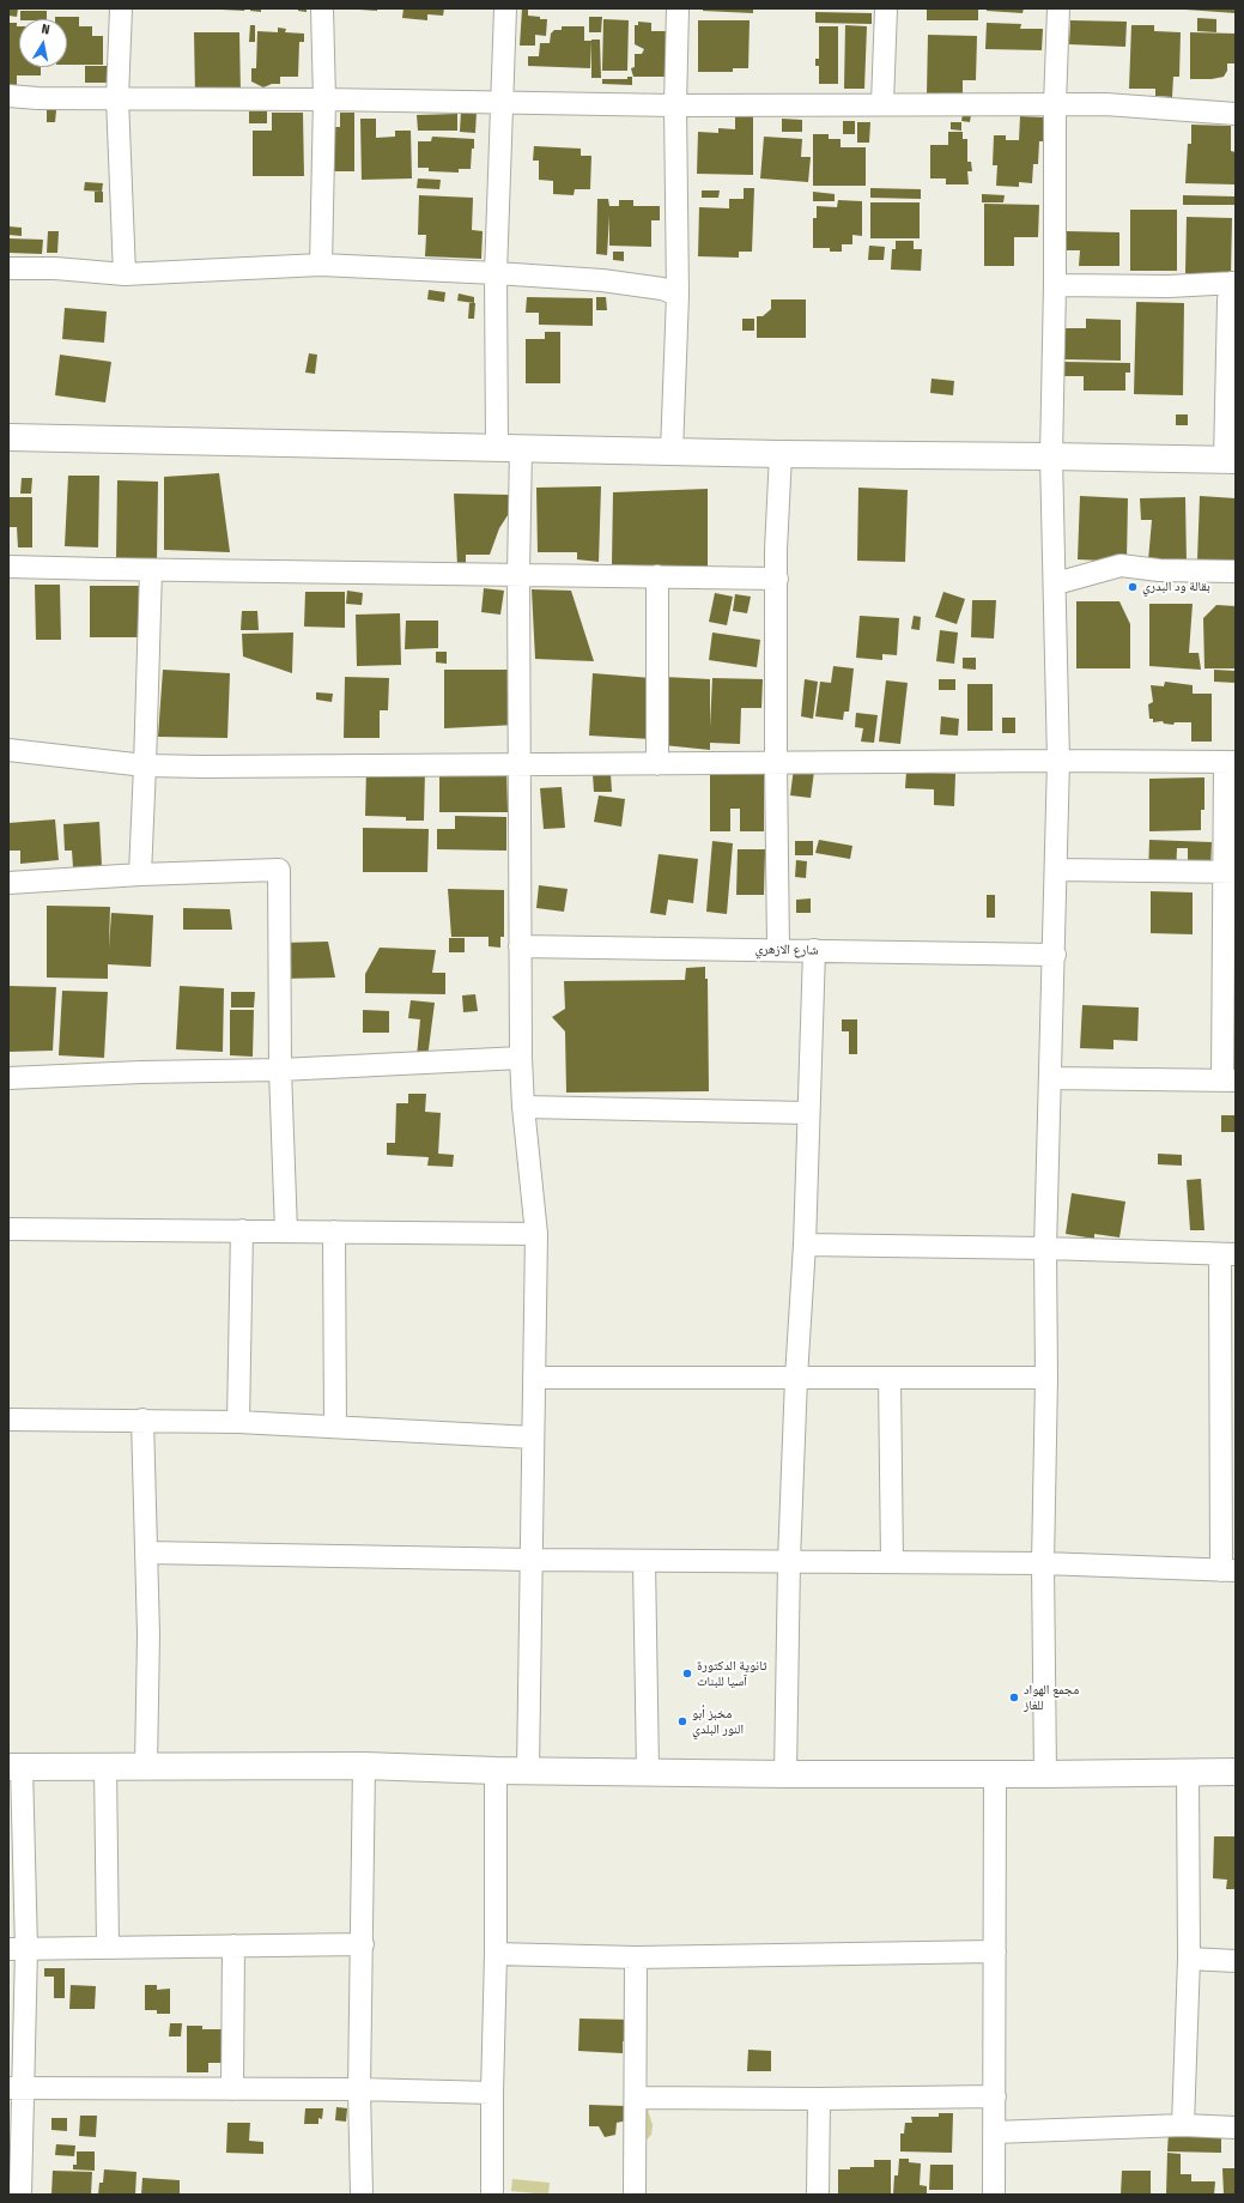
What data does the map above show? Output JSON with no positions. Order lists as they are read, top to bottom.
{
  "streets": {
    "street": ["شارع الازهري"]
  },
  "places": [
    "بقالة ود البدري",
    "ثانوية الدكتورة آسيا للبنات",
    "مجمع الهواد للغاز",
    "مخبز أبو النور البلدي"
  ],
  "north": "top"
}
